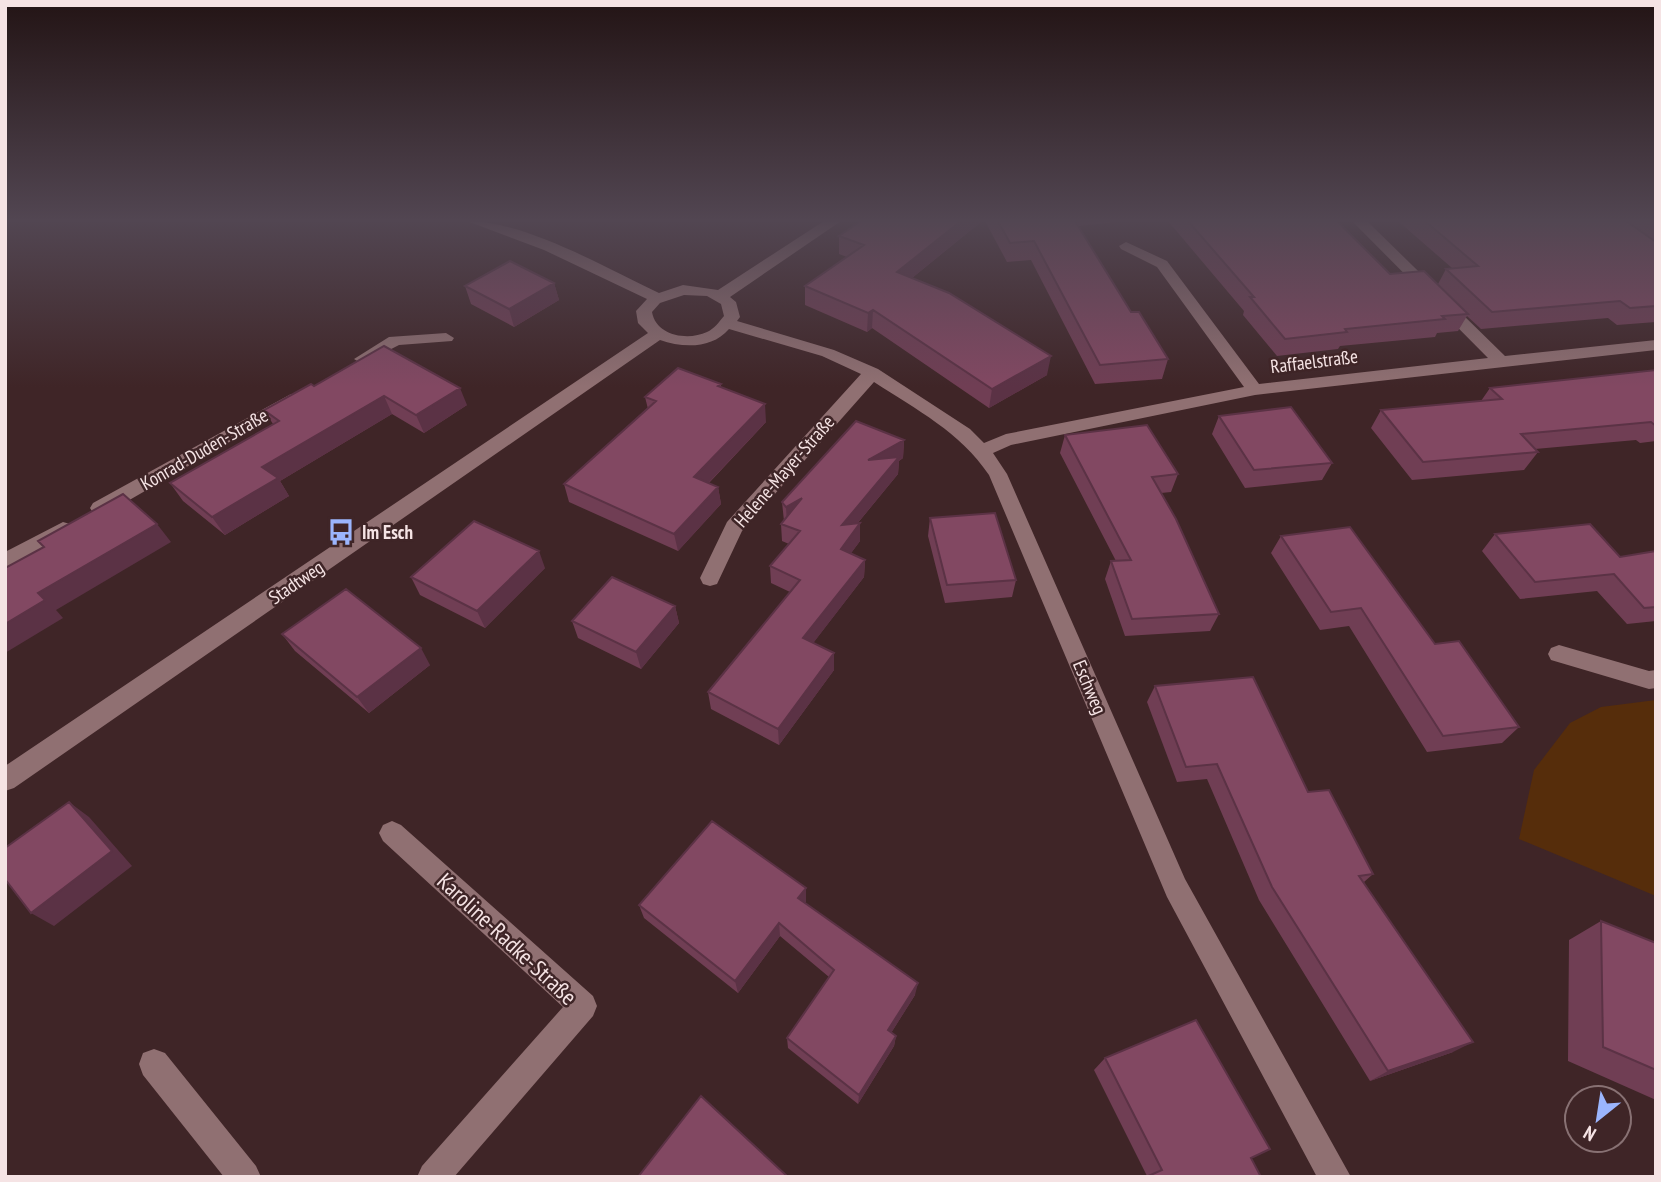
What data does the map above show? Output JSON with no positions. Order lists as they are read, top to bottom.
{
  "streets": {
    "street": [
      "Raffaelstraße",
      "Konrad-Duden-Straße",
      "Helene-Mayer-Straße",
      "Stadtweg",
      "Eschweg",
      "Karoline-Radke-Straße"
    ]
  },
  "crossings": [
    ["Raffaelstraße", "Eschweg"],
    ["Helene-Mayer-Straße", "Eschweg"],
    ["Stadtweg", "Eschweg"]
  ],
  "places": {
    "bus stop": ["Im Esch"]
  },
  "north": "bottom left"
}
